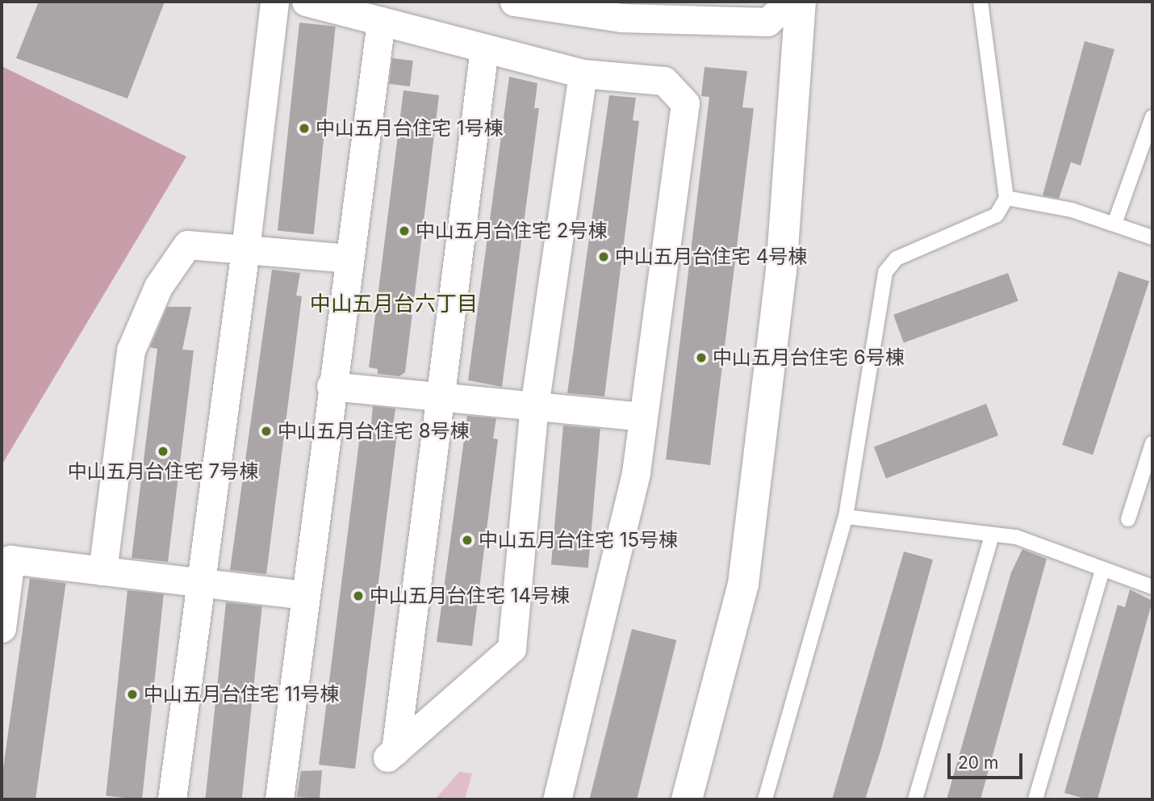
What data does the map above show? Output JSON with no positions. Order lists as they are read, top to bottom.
{
  "districts": ["中山五月台六丁目"],
  "places": [
    "中山五月台住宅 1号棟",
    "中山五月台住宅 2号棟",
    "中山五月台住宅 4号棟",
    "中山五月台住宅 6号棟",
    "中山五月台住宅 8号棟",
    "中山五月台住宅 7号棟",
    "中山五月台住宅 15号棟",
    "中山五月台住宅 14号棟",
    "中山五月台住宅 11号棟"
  ],
  "scale_bar": "20 m"
}
